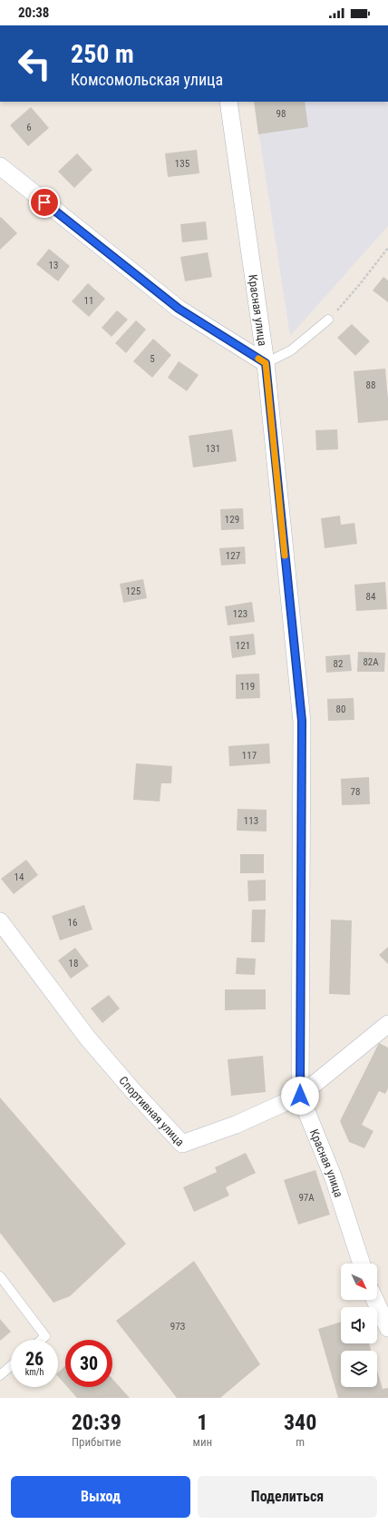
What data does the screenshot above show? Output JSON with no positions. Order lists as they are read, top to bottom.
{
  "streets": {
    "street": ["Красная улица", "Спортивная улица"]
  },
  "crossings": [
    ["Красная улица", "Спортивная улица"]
  ],
  "house_numbers": [
    "98",
    "6",
    "135",
    "13",
    "11",
    "5",
    "88",
    "131",
    "129",
    "127",
    "125",
    "84",
    "123",
    "121",
    "82А",
    "82",
    "119",
    "80",
    "117",
    "78",
    "113",
    "14",
    "16",
    "18",
    "97А",
    "97З"
  ],
  "north": "bottom right",
  "page": {
    "status": "20:38",
    "turn": ["250 m", "Комсомольская улица"],
    "speed": "26 km/h",
    "limit": "30",
    "eta": [
      "20:39",
      "Прибытие",
      "1",
      "мин",
      "340",
      "m"
    ],
    "buttons": ["Выход", "Поделиться"]
  }
}
